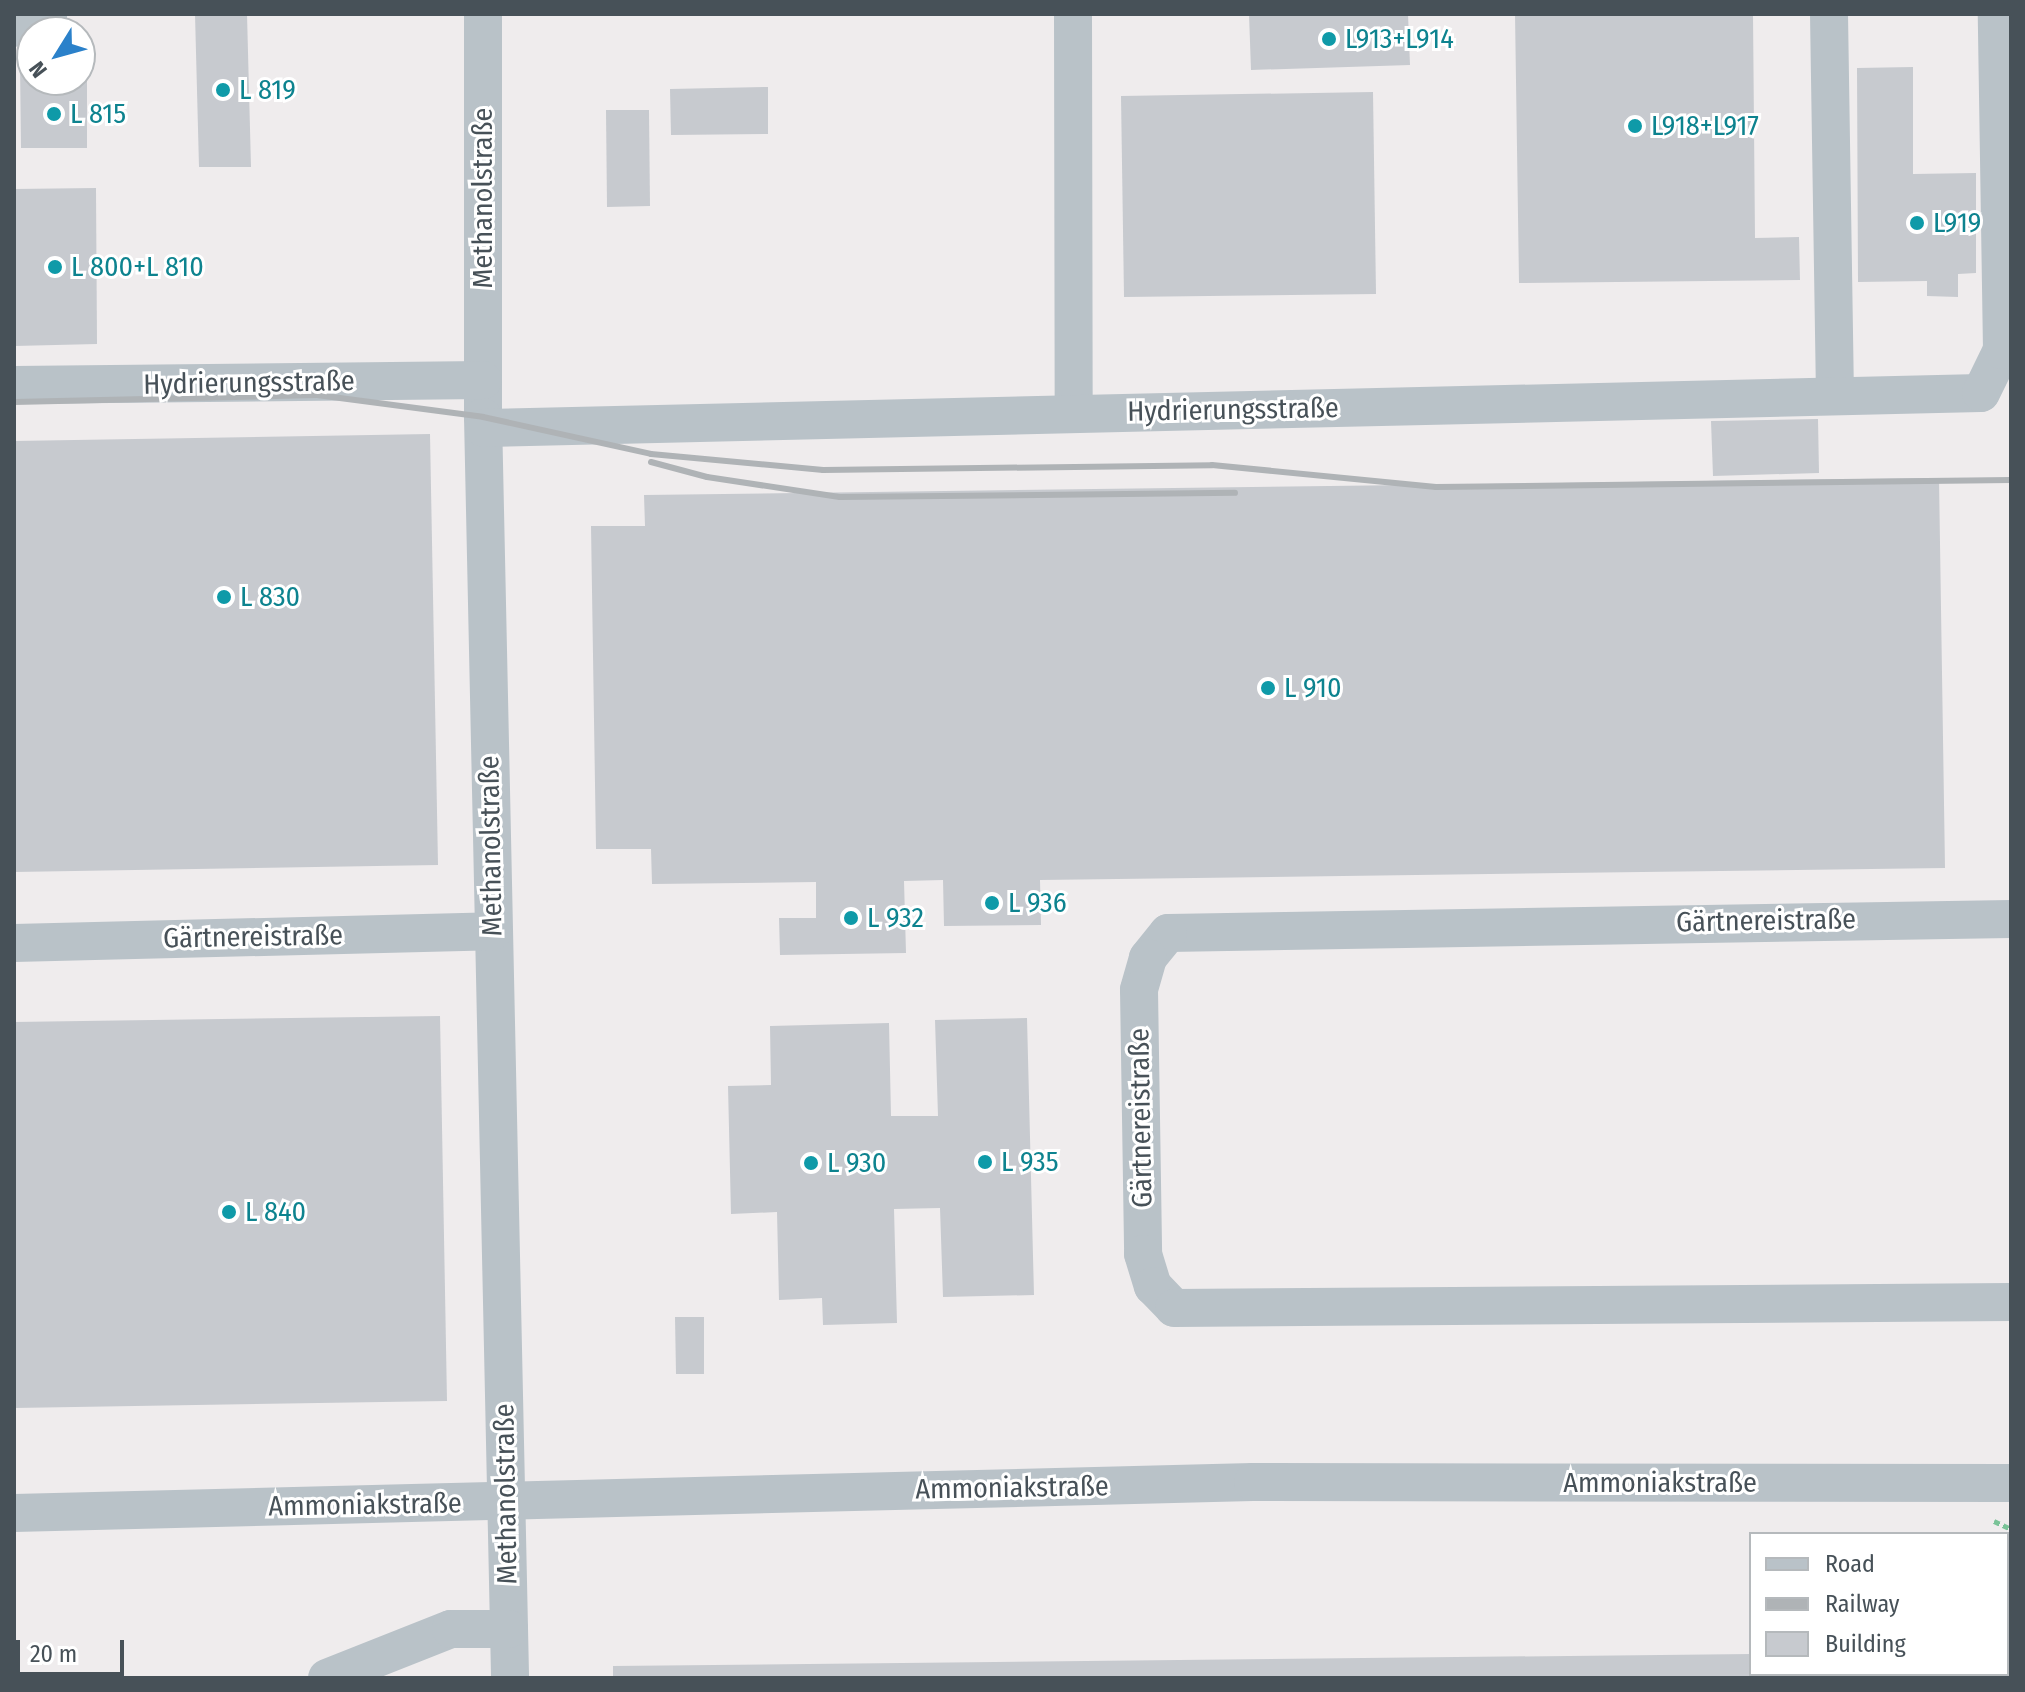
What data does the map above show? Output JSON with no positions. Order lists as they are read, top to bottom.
{
  "streets": {
    "street": [
      "Methanolstraße",
      "Hydrierungsstraße",
      "Gärtnereistraße",
      "Ammoniakstraße"
    ]
  },
  "crossings": [
    ["Methanolstraße", "Hydrierungsstraße"],
    ["Methanolstraße", "Gärtnereistraße"],
    ["Methanolstraße", "Ammoniakstraße"]
  ],
  "places": [
    "L913+L914",
    "L 819",
    "L 815",
    "L918+L917",
    "L919",
    "L 800+L 810",
    "L 830",
    "L 910",
    "L 936",
    "L 932",
    "L 935",
    "L 930",
    "L 840"
  ],
  "legend": ["Road", "Railway", "Building"],
  "scale_bar": "20 m",
  "north": "bottom left"
}
